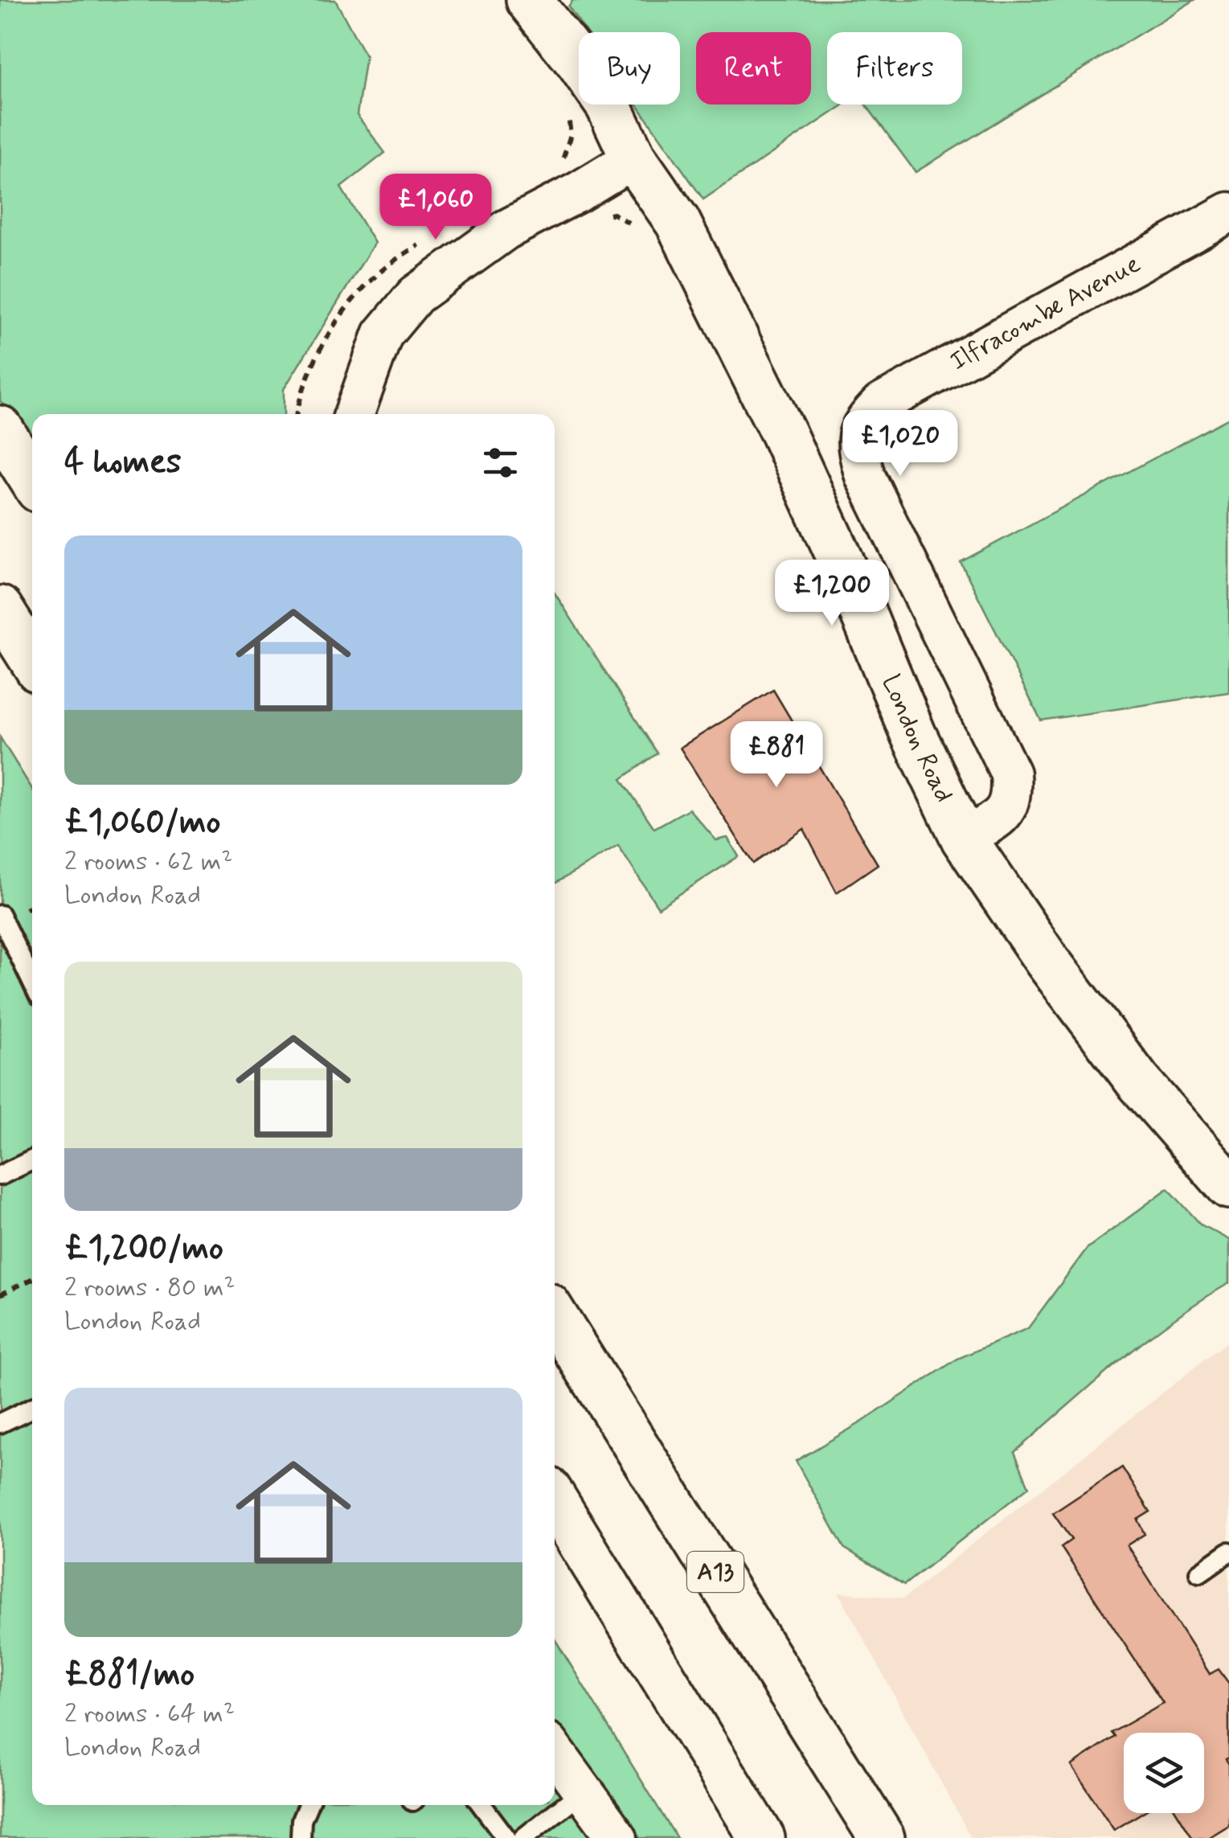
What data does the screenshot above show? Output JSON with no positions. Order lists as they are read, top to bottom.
{
  "streets": {
    "main road": ["London Road", "A13"],
    "street": ["Ilfracombe Avenue"]
  },
  "crossings": [
    ["Ilfracombe Avenue", "London Road"]
  ],
  "page": {
    "chip": ["Buy", "Rent", "Filters"],
    "price": [
      "£1,060",
      "£1,020",
      "£1,200",
      "£881"
    ],
    "heading": "4 homes",
    "list": [
      {
        "name": "£1,060/mo",
        "note": "2 rooms · 62 m² · London Road"
      },
      {
        "name": "£1,200/mo",
        "note": "2 rooms · 80 m² · London Road"
      },
      {
        "name": "£881/mo",
        "note": "2 rooms · 64 m² · London Road"
      }
    ]
  }
}
